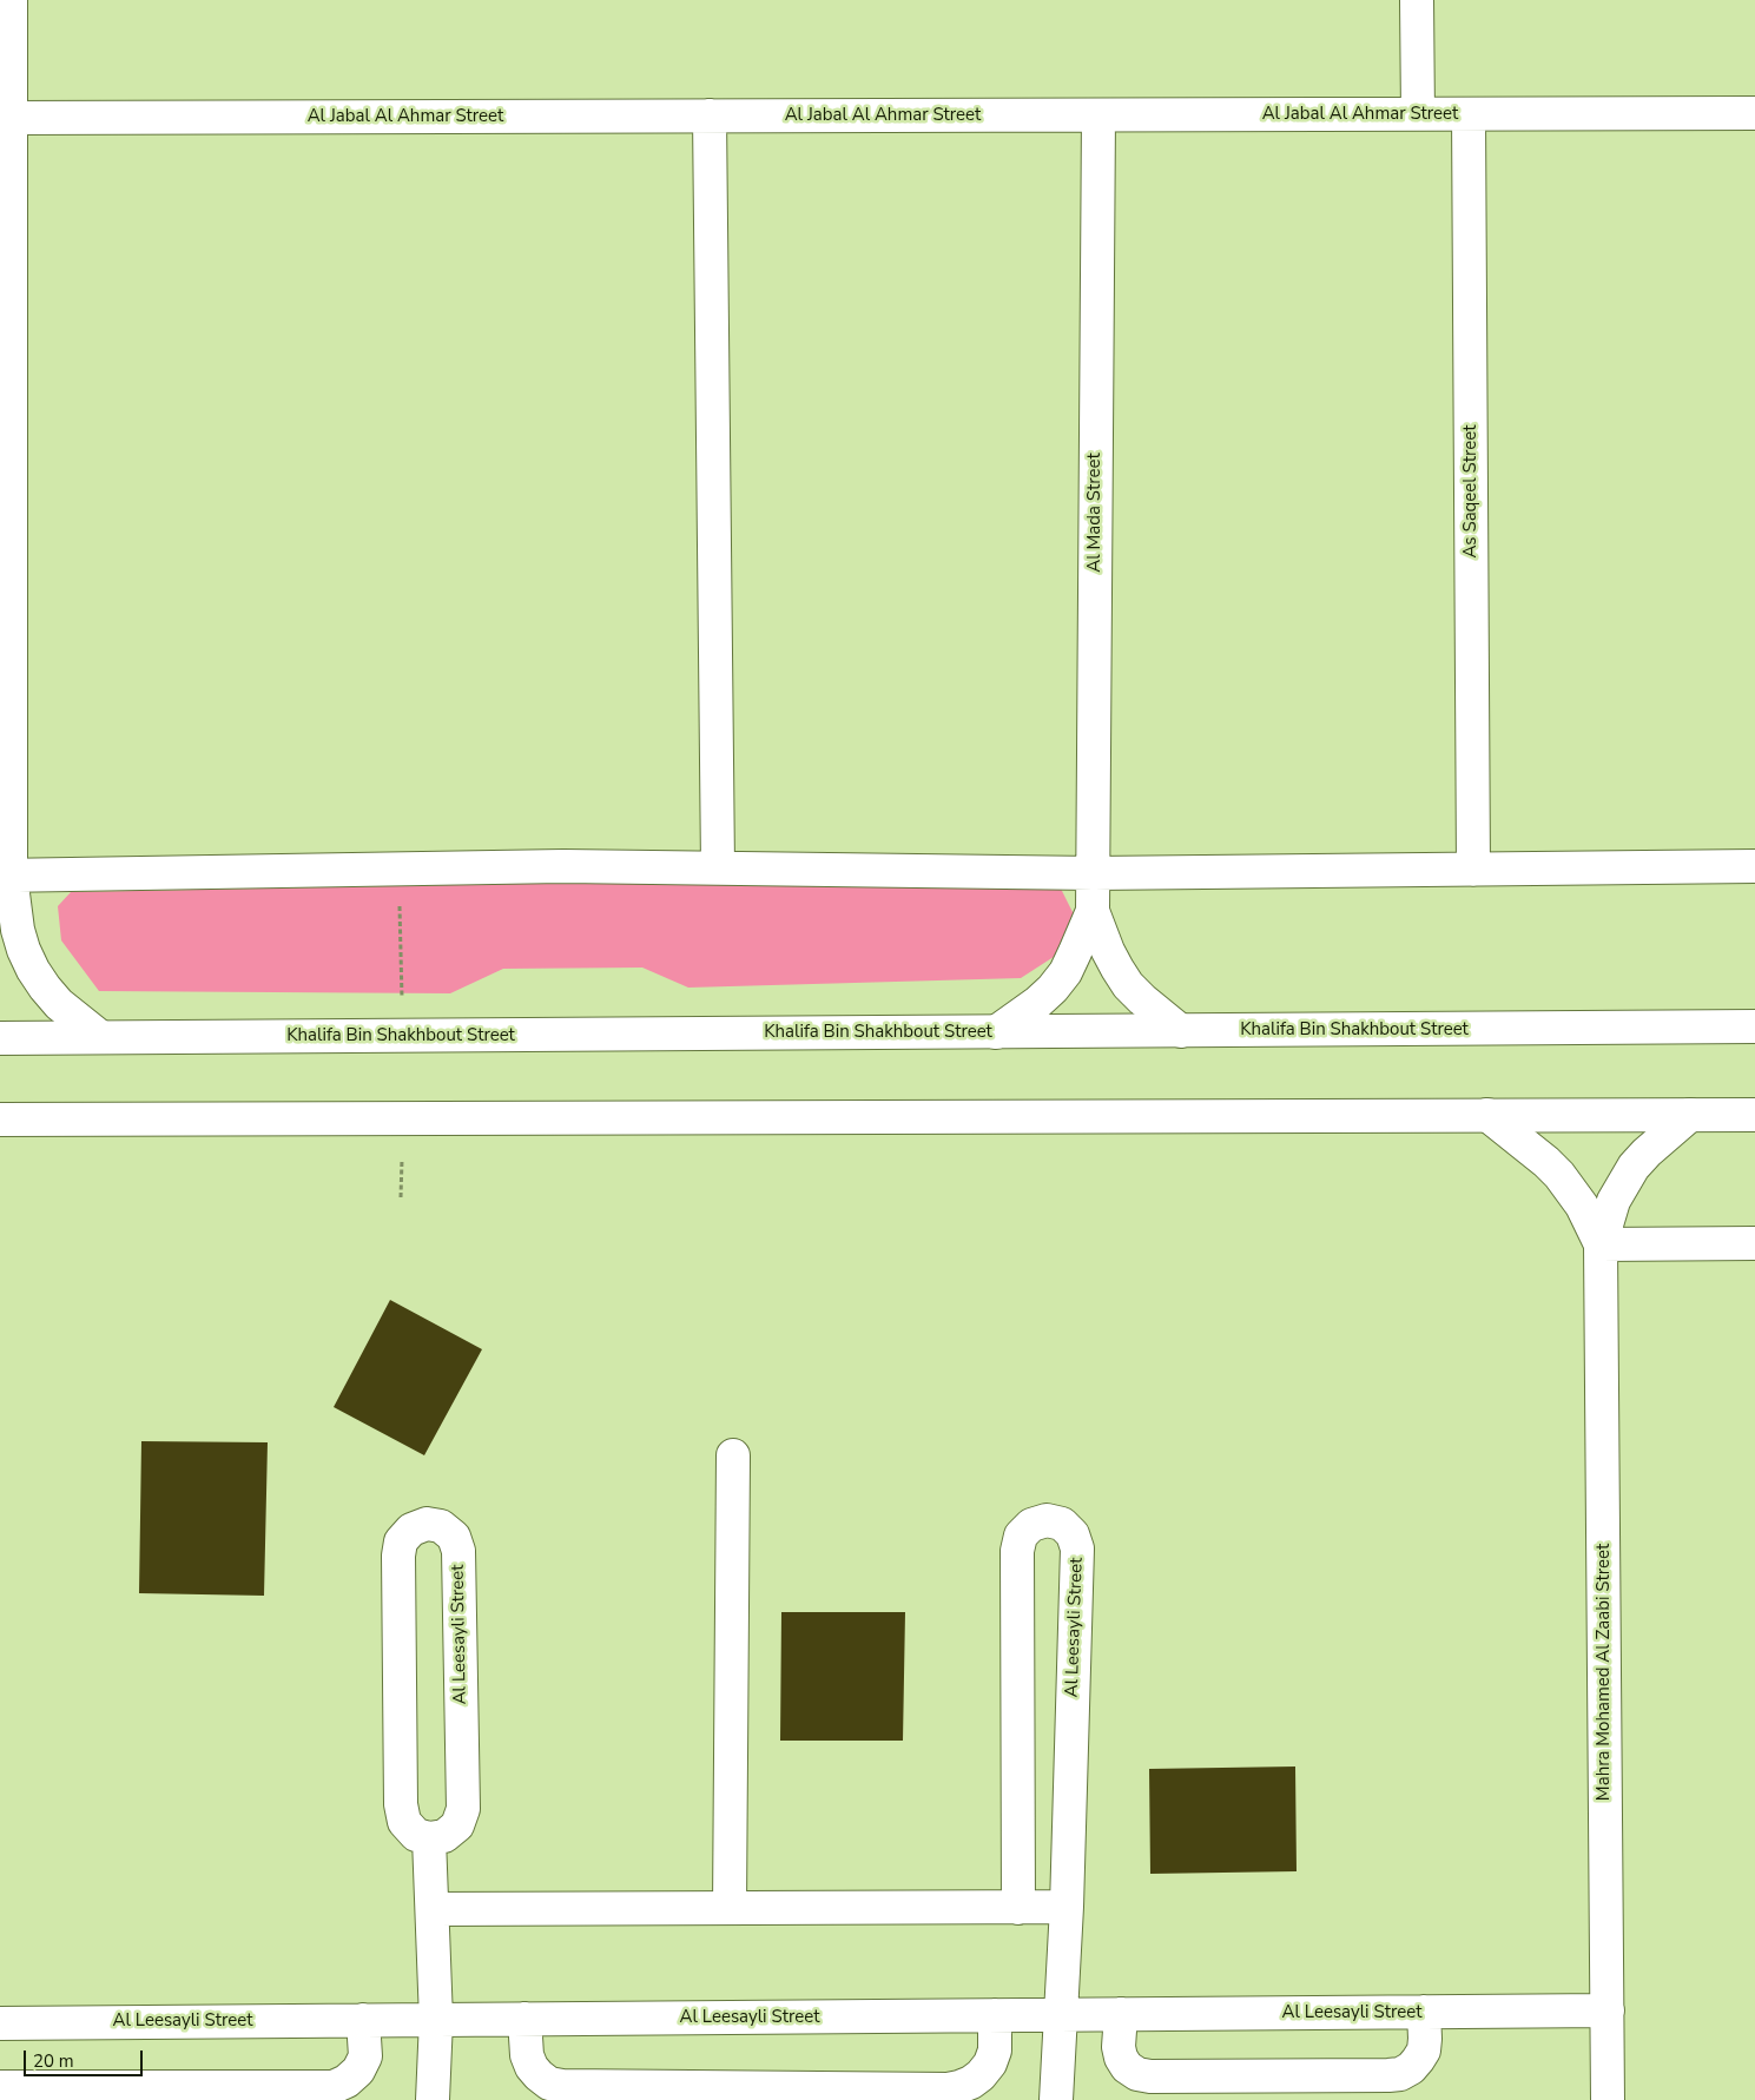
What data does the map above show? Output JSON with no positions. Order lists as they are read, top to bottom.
{
  "streets": {
    "street": [
      "Al Jabal Al Ahmar Street",
      "As Saqeel Street",
      "Al Mada Street",
      "Khalifa Bin Shakhbout Street",
      "Al Leesayli Street",
      "Mahra Mohamed Al Zaabi Street"
    ]
  },
  "crossings": [
    ["Al Jabal Al Ahmar Street", "As Saqeel Street"],
    ["Al Jabal Al Ahmar Street", "Al Mada Street"],
    ["Al Mada Street", "Khalifa Bin Shakhbout Street"],
    ["Al Leesayli Street", "Mahra Mohamed Al Zaabi Street"]
  ],
  "scale_bar": "20 m"
}
